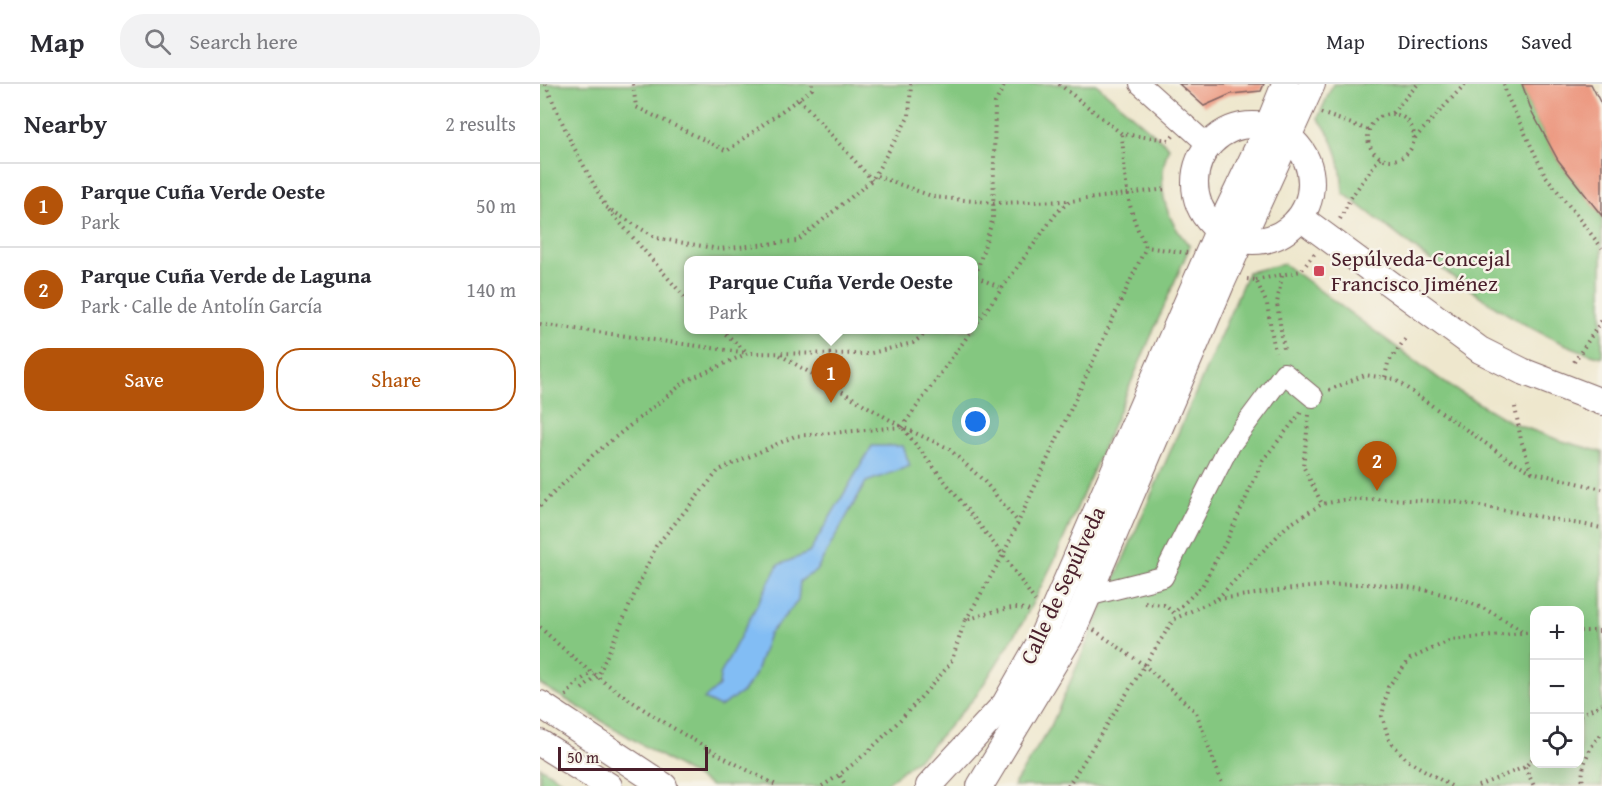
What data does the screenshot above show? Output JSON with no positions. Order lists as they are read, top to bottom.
{
  "streets": {
    "street": ["Calle de Sepúlveda"]
  },
  "places": {
    "transit": ["Sepúlveda-Concejal Francisco Jiménez"]
  },
  "scale_bar": "50 m",
  "page": {
    "header": "Map",
    "search": "Search here",
    "nav": ["Map", "Directions", "Saved"],
    "heading": ["Nearby", "2 results"],
    "list": [
      {
        "mark": "1",
        "name": "Parque Cuña Verde Oeste",
        "note": "Park",
        "value": "50 m"
      },
      {
        "mark": "2",
        "name": "Parque Cuña Verde de Laguna",
        "note": "Park · Calle de Antolín García",
        "value": "140 m"
      }
    ],
    "popup": ["Parque Cuña Verde Oeste", "Park"],
    "buttons": ["Save", "Share"],
    "pins": ["1", "2"],
    "map_buttons": ["+", "−"],
    "scale": "50 m"
  }
}
